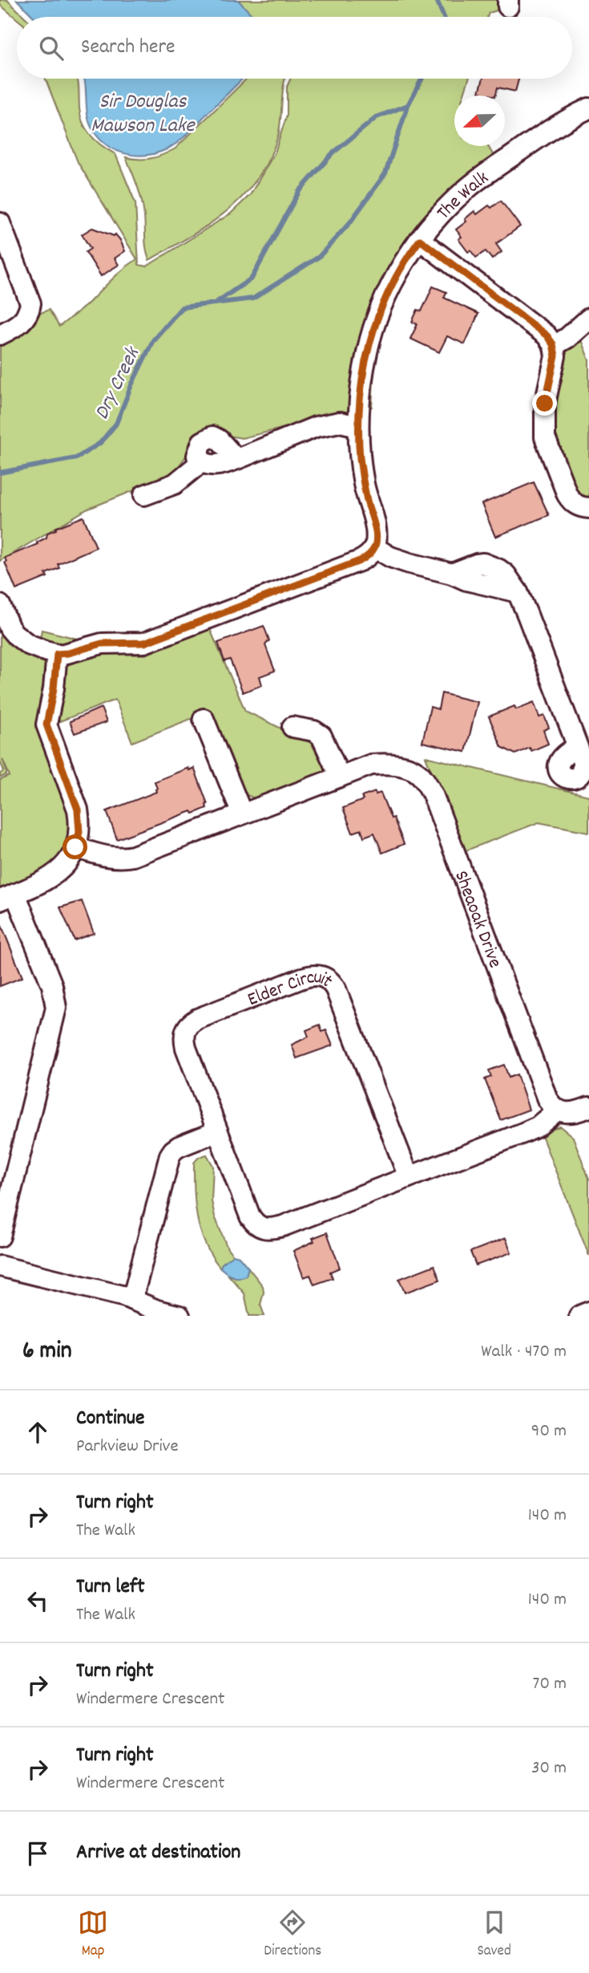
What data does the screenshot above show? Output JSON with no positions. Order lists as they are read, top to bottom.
{
  "streets": {
    "street": ["The Walk", "Sheaoak Drive", "Elder Circuit"]
  },
  "crossings": [
    ["Sheaoak Drive", "Elder Circuit"]
  ],
  "water": ["Sir Douglas Mawson Lake", "Dry Creek"],
  "north": "left",
  "page": {
    "search": "Search here",
    "heading": ["6 min", "Walk · 470 m"],
    "list": [
      ["Continue", "Parkview Drive", "90 m"],
      ["Turn right", "The Walk", "140 m"],
      ["Turn left", "The Walk", "140 m"],
      ["Turn right", "Windermere Crescent", "70 m"],
      ["Turn right", "Windermere Crescent", "30 m"],
      "Arrive at destination"
    ],
    "nav": ["Map", "Directions", "Saved"]
  }
}
